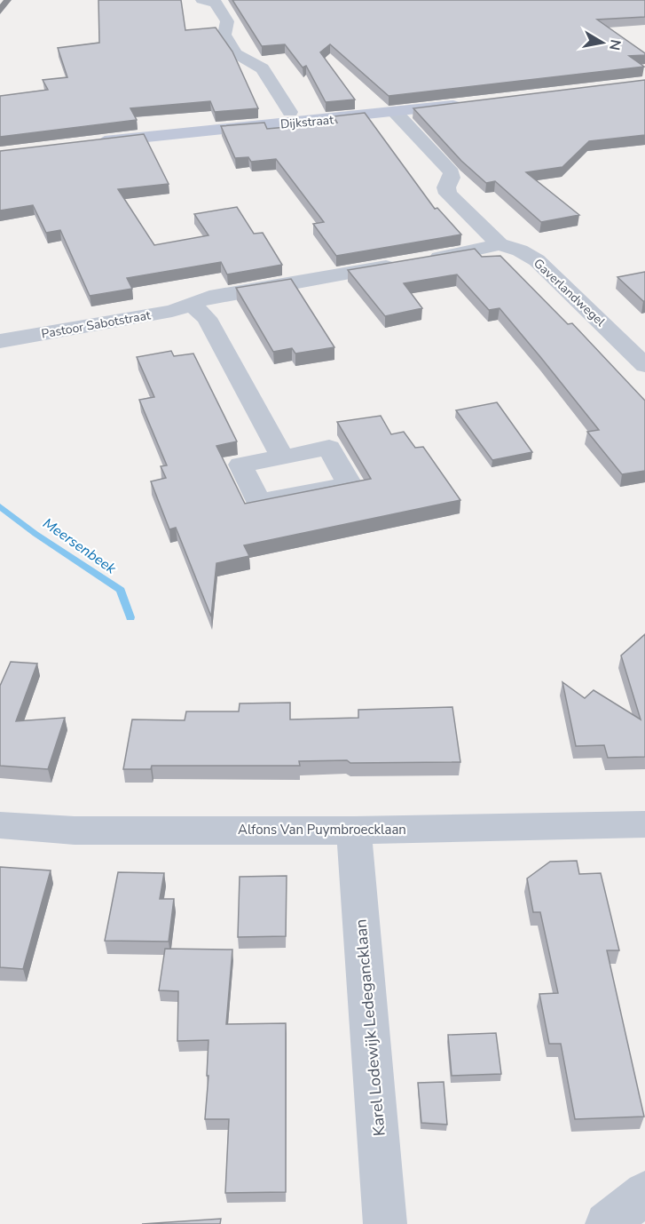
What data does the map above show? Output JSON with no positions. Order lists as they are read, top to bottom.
{
  "streets": {
    "main road": ["Dijkstraat"],
    "street": [
      "Gaverlandwegel",
      "Pastoor Sabotstraat",
      "Alfons Van Puymbroecklaan",
      "Karel Lodewijk Ledegancklaan"
    ]
  },
  "crossings": [
    ["Dijkstraat", "Gaverlandwegel"],
    ["Gaverlandwegel", "Pastoor Sabotstraat"],
    ["Alfons Van Puymbroecklaan", "Karel Lodewijk Ledegancklaan"]
  ],
  "water": ["Meersenbeek"],
  "north": "right"
}
